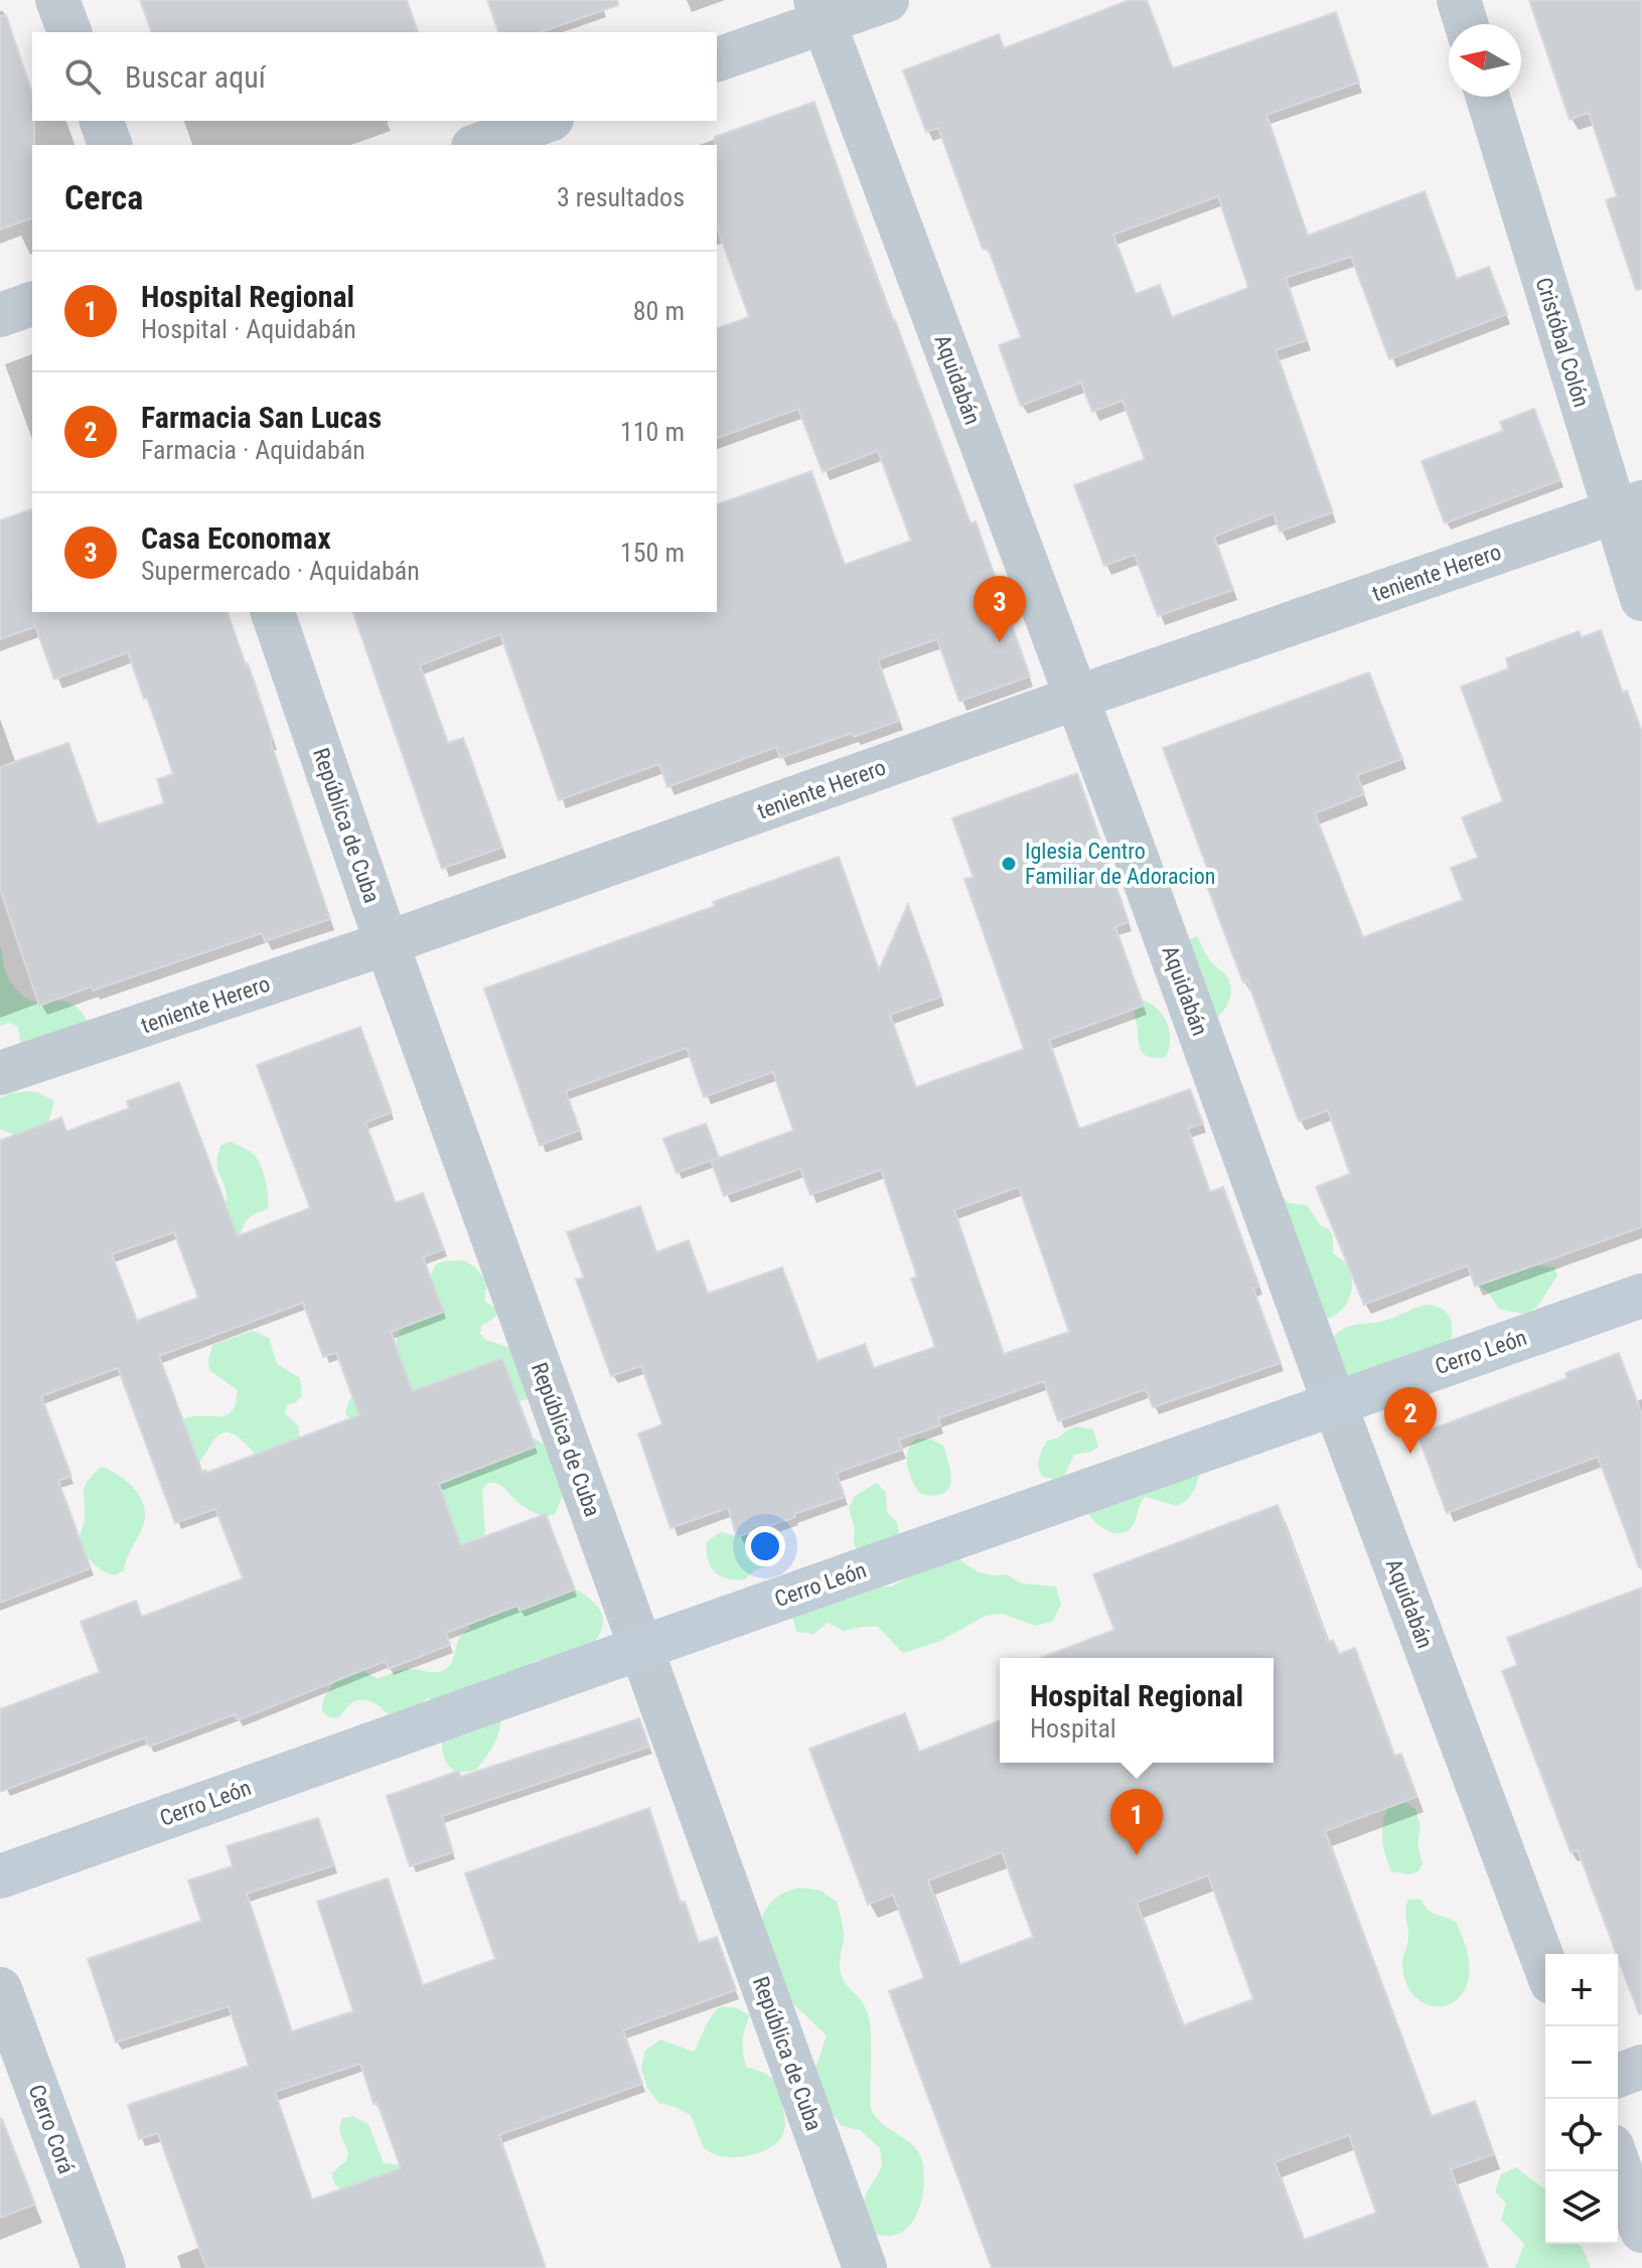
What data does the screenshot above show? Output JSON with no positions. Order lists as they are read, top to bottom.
{
  "streets": {
    "street": [
      "Cristóbal Colón",
      "Aquidabán",
      "teniente Herero",
      "República de Cuba",
      "Cerro León",
      "Cerro Corá"
    ]
  },
  "crossings": [
    ["Cristóbal Colón", "teniente Herero"],
    ["Aquidabán", "teniente Herero"],
    ["Aquidabán", "Cerro León"],
    ["teniente Herero", "República de Cuba"],
    ["República de Cuba", "Cerro León"]
  ],
  "places": ["Iglesia Centro Familiar de Adoracion"],
  "north": "left",
  "page": {
    "search": "Buscar aquí",
    "heading": ["Cerca", "3 resultados"],
    "list": [
      {
        "mark": "1",
        "name": "Hospital Regional",
        "note": "Hospital · Aquidabán",
        "value": "80 m"
      },
      {
        "mark": "2",
        "name": "Farmacia San Lucas",
        "note": "Farmacia · Aquidabán",
        "value": "110 m"
      },
      {
        "mark": "3",
        "name": "Casa Economax",
        "note": "Supermercado · Aquidabán",
        "value": "150 m"
      }
    ],
    "pins": ["3", "2", "1"],
    "popup": ["Hospital Regional", "Hospital"],
    "map_buttons": ["+", "−"]
  }
}
